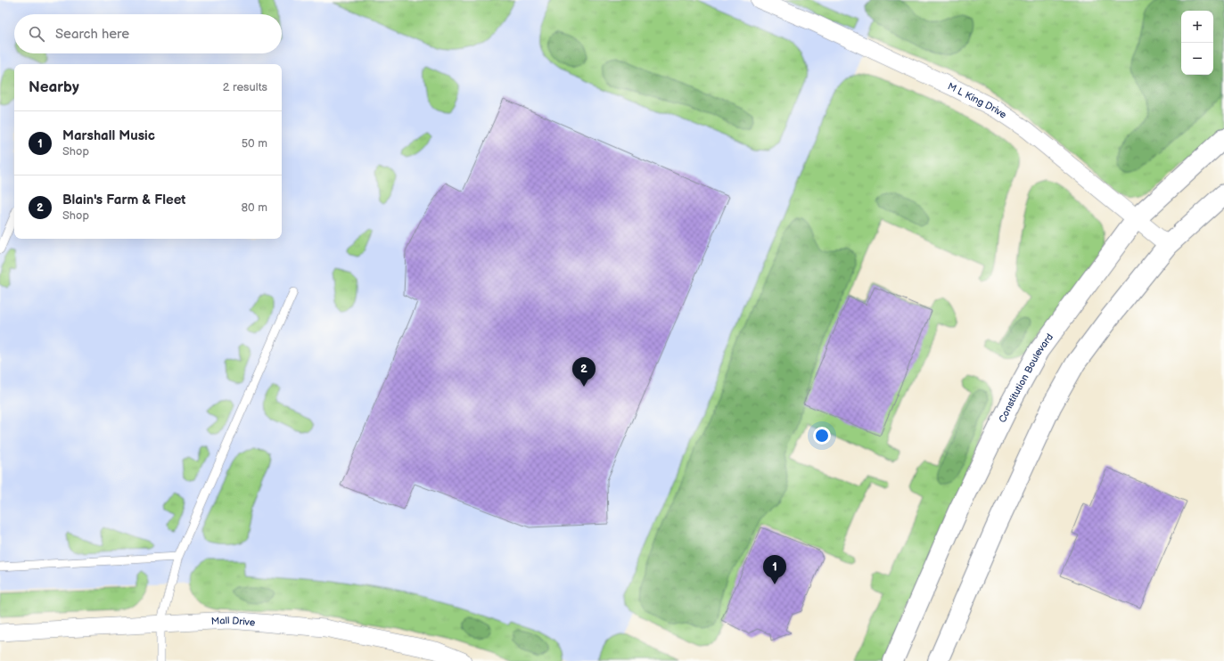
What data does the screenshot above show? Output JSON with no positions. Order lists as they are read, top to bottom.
{
  "streets": {
    "street": ["M L King Drive", "Constitution Boulevard", "Mall Drive"]
  },
  "crossings": [
    ["M L King Drive", "Constitution Boulevard"]
  ],
  "page": {
    "map_buttons": ["+", "−"],
    "search": "Search here",
    "heading": ["Nearby", "2 results"],
    "list": [
      {
        "mark": "1",
        "name": "Marshall Music",
        "note": "Shop",
        "value": "50 m"
      },
      {
        "mark": "2",
        "name": "Blain's Farm & Fleet",
        "note": "Shop",
        "value": "80 m"
      }
    ],
    "pins": ["2", "1"]
  }
}
